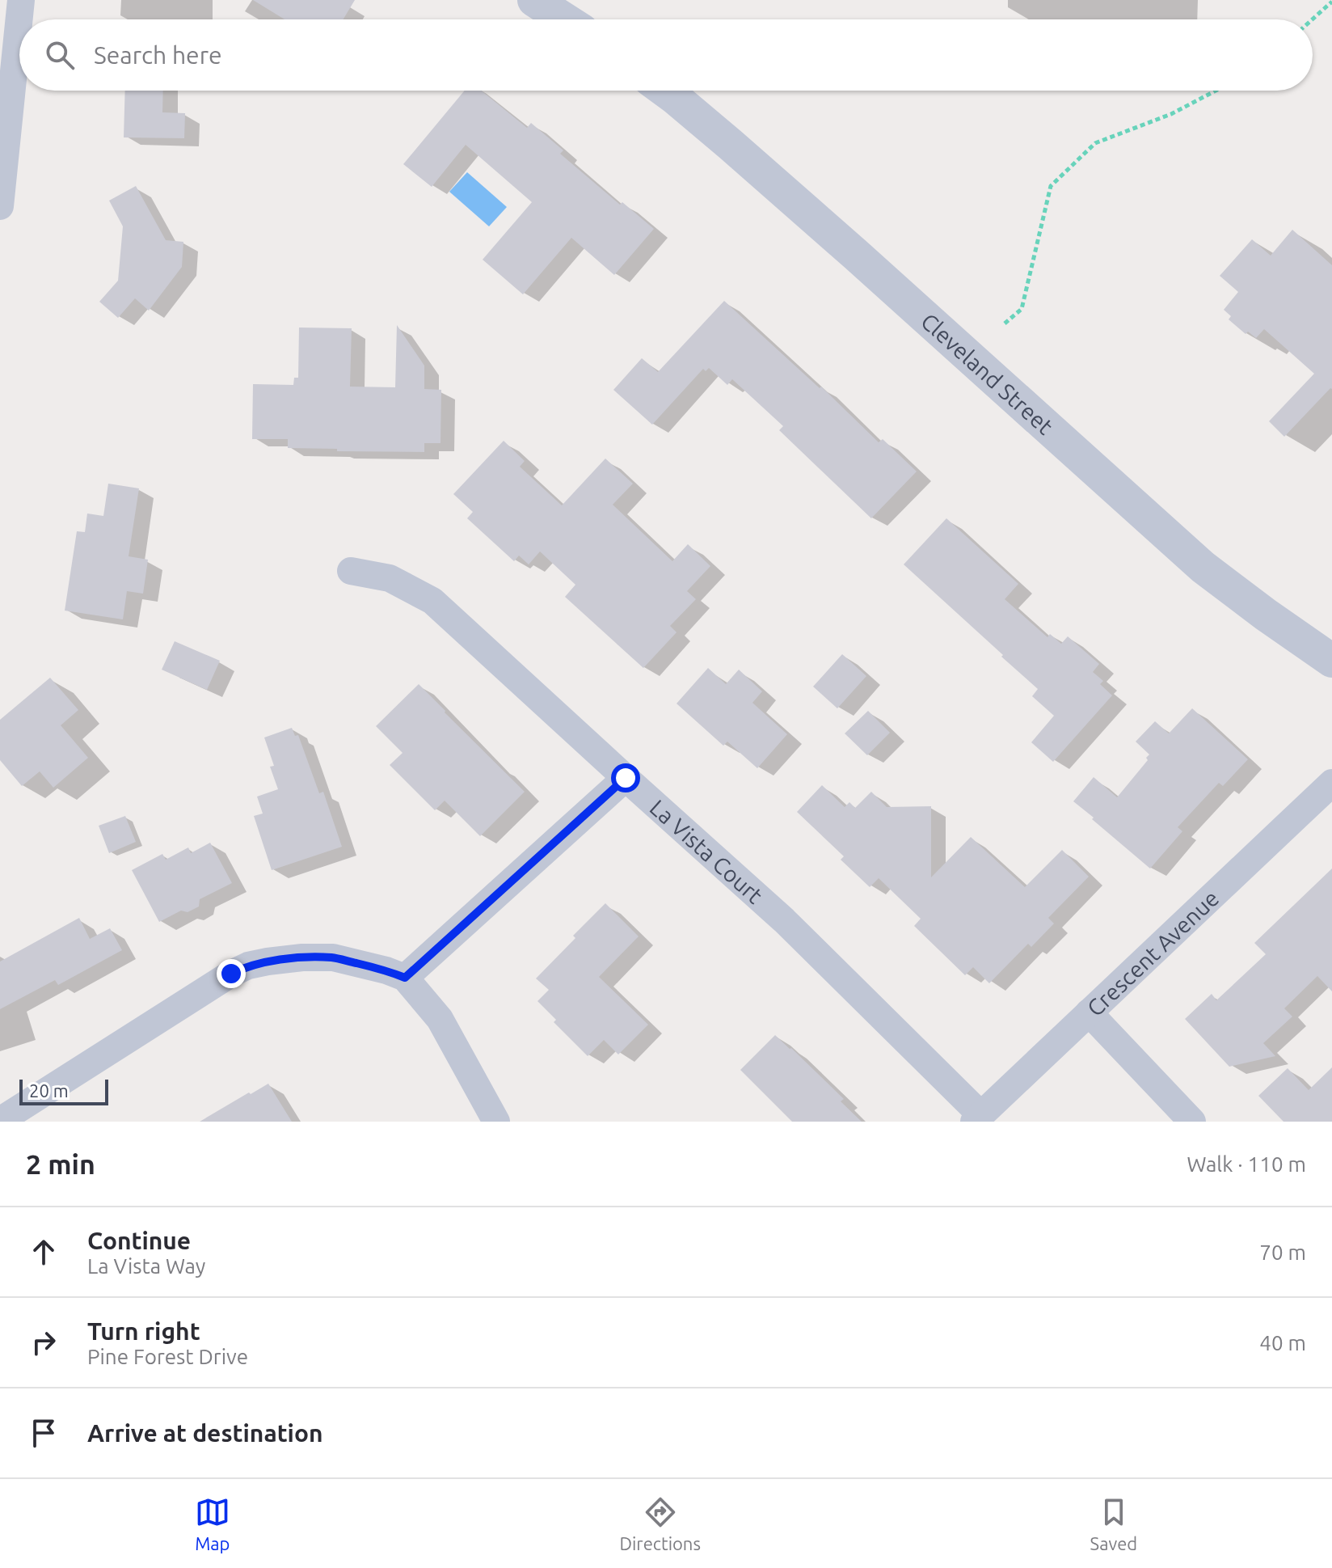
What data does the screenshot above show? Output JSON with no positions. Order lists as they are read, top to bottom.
{
  "streets": {
    "street": ["Cleveland Street", "La Vista Court", "Crescent Avenue"]
  },
  "crossings": [
    ["La Vista Court", "Crescent Avenue"]
  ],
  "scale_bar": "20 m",
  "page": {
    "search": "Search here",
    "scale": "20 m",
    "heading": ["2 min", "Walk · 110 m"],
    "list": [
      ["Continue", "La Vista Way", "70 m"],
      ["Turn right", "Pine Forest Drive", "40 m"],
      "Arrive at destination"
    ],
    "nav": ["Map", "Directions", "Saved"]
  }
}
